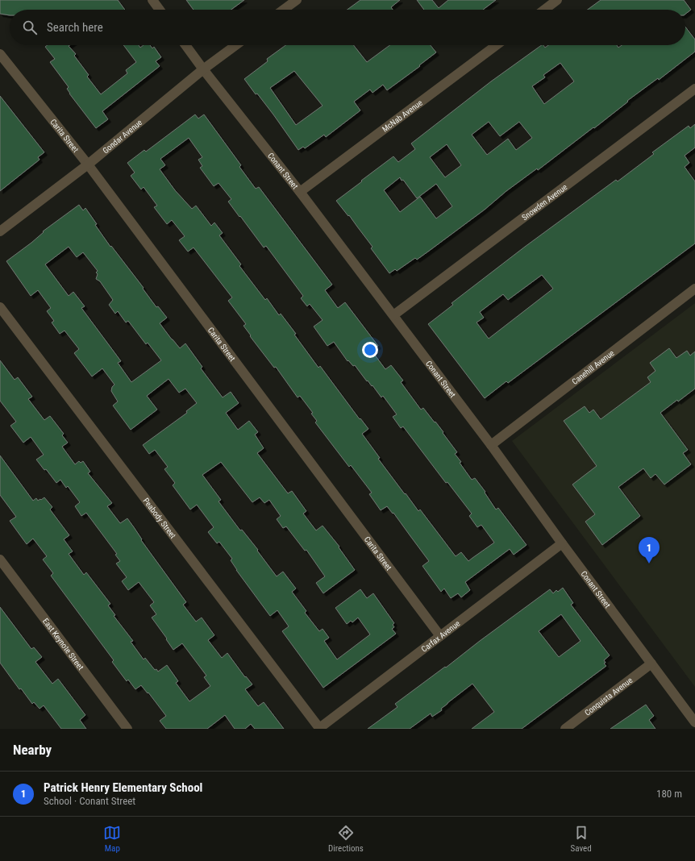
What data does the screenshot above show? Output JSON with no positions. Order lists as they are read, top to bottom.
{
  "streets": {
    "street": [
      "McNab Avenue",
      "Carita Street",
      "Gondar Avenue",
      "Conant Street",
      "Snowden Avenue",
      "Canehill Avenue",
      "Peabody Street",
      "Carfax Avenue",
      "East Keynote Street",
      "Conquista Avenue"
    ]
  },
  "crossings": [
    ["McNab Avenue", "Conant Street"],
    ["Carita Street", "Gondar Avenue"],
    ["Carita Street", "Carfax Avenue"],
    ["Gondar Avenue", "Conant Street"],
    ["Conant Street", "Snowden Avenue"],
    ["Conant Street", "Canehill Avenue"],
    ["Conant Street", "Carfax Avenue"],
    ["Conant Street", "Conquista Avenue"],
    ["Peabody Street", "Carfax Avenue"]
  ],
  "page": {
    "search": "Search here",
    "pins": "1",
    "heading": "Nearby",
    "list": [
      {
        "mark": "1",
        "name": "Patrick Henry Elementary School",
        "note": "School · Conant Street",
        "value": "180 m"
      }
    ],
    "nav": ["Map", "Directions", "Saved"]
  }
}
